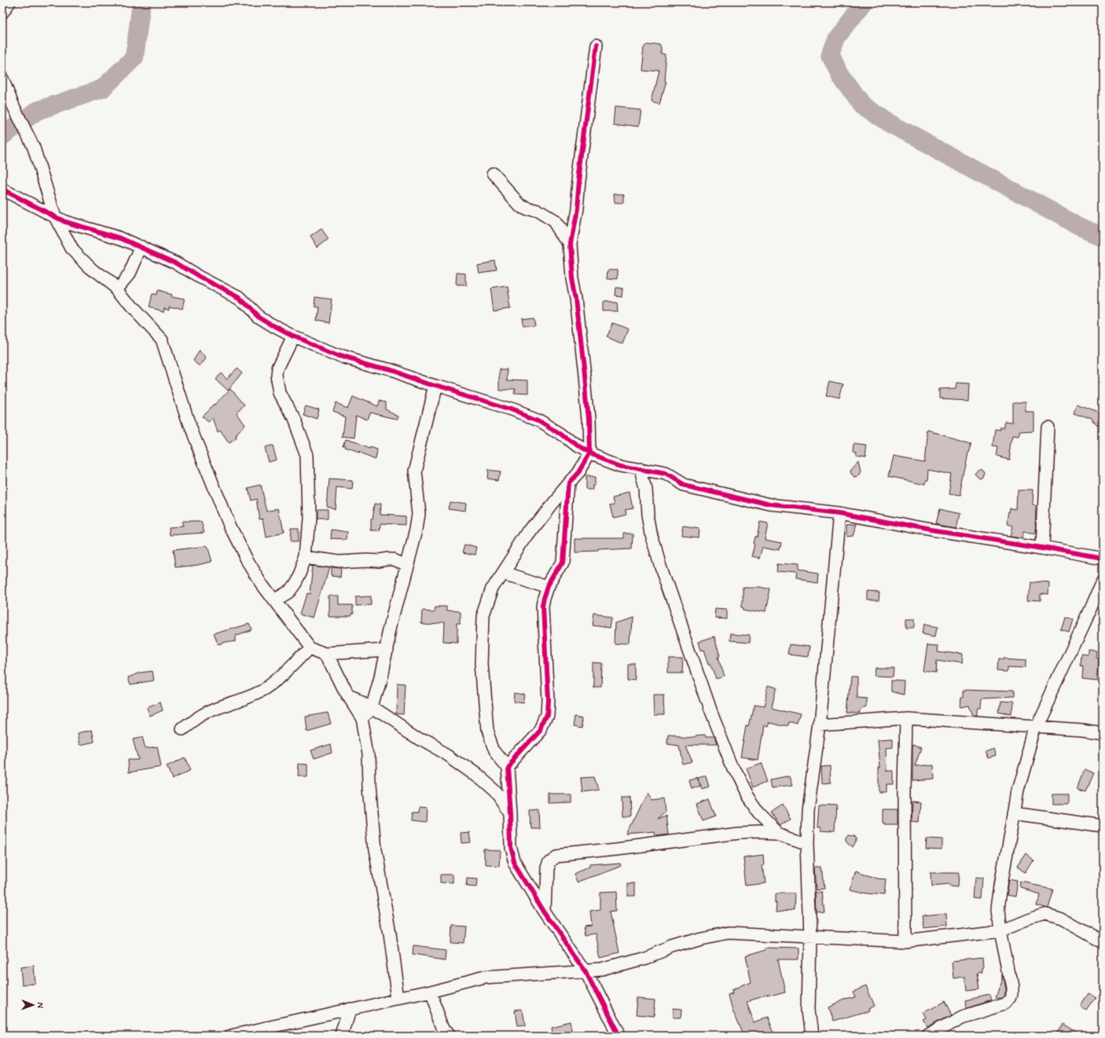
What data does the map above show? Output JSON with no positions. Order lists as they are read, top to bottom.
{
  "north": "right"
}
